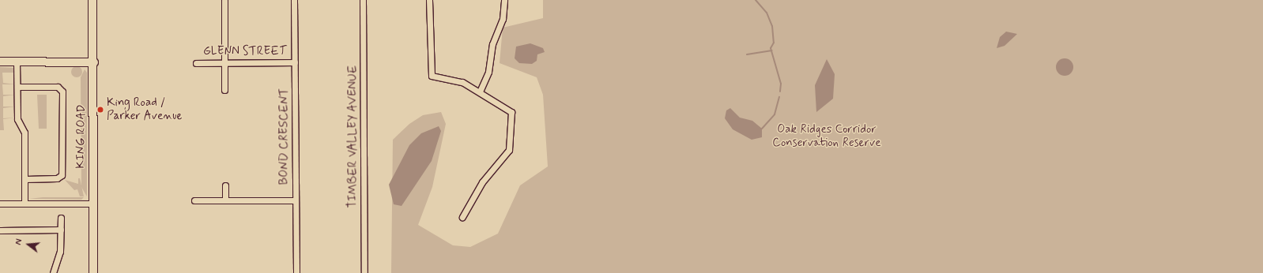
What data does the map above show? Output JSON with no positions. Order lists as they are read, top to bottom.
{
  "streets": {
    "main road": ["KING ROAD"],
    "street": ["GLENN STREET", "BOND CRESCENT", "TIMBER VALLEY AVENUE"]
  },
  "crossings": [
    ["GLENN STREET", "BOND CRESCENT"]
  ],
  "parks": ["Oak Ridges Corridor Conservation Reserve"],
  "places": ["King Road / Parker Avenue"],
  "north": "left"
}
